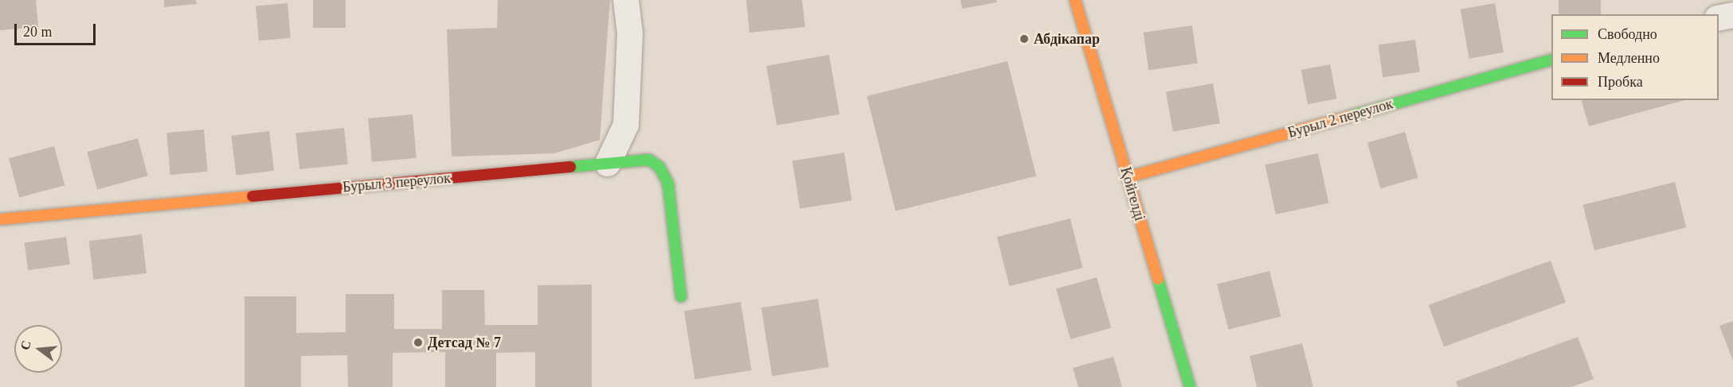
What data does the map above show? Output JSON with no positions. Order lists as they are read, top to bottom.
{
  "streets": {
    "street": ["Бурыл 2 переулок", "Бурыл 3 переулок", "Қойгелді"]
  },
  "crossings": [
    ["Бурыл 2 переулок", "Қойгелді"]
  ],
  "places": ["Абдiкапар", "Детсад № 7"],
  "legend": ["Свободно", "Медленно", "Пробка"],
  "scale_bar": "20 m",
  "north": "left"
}
